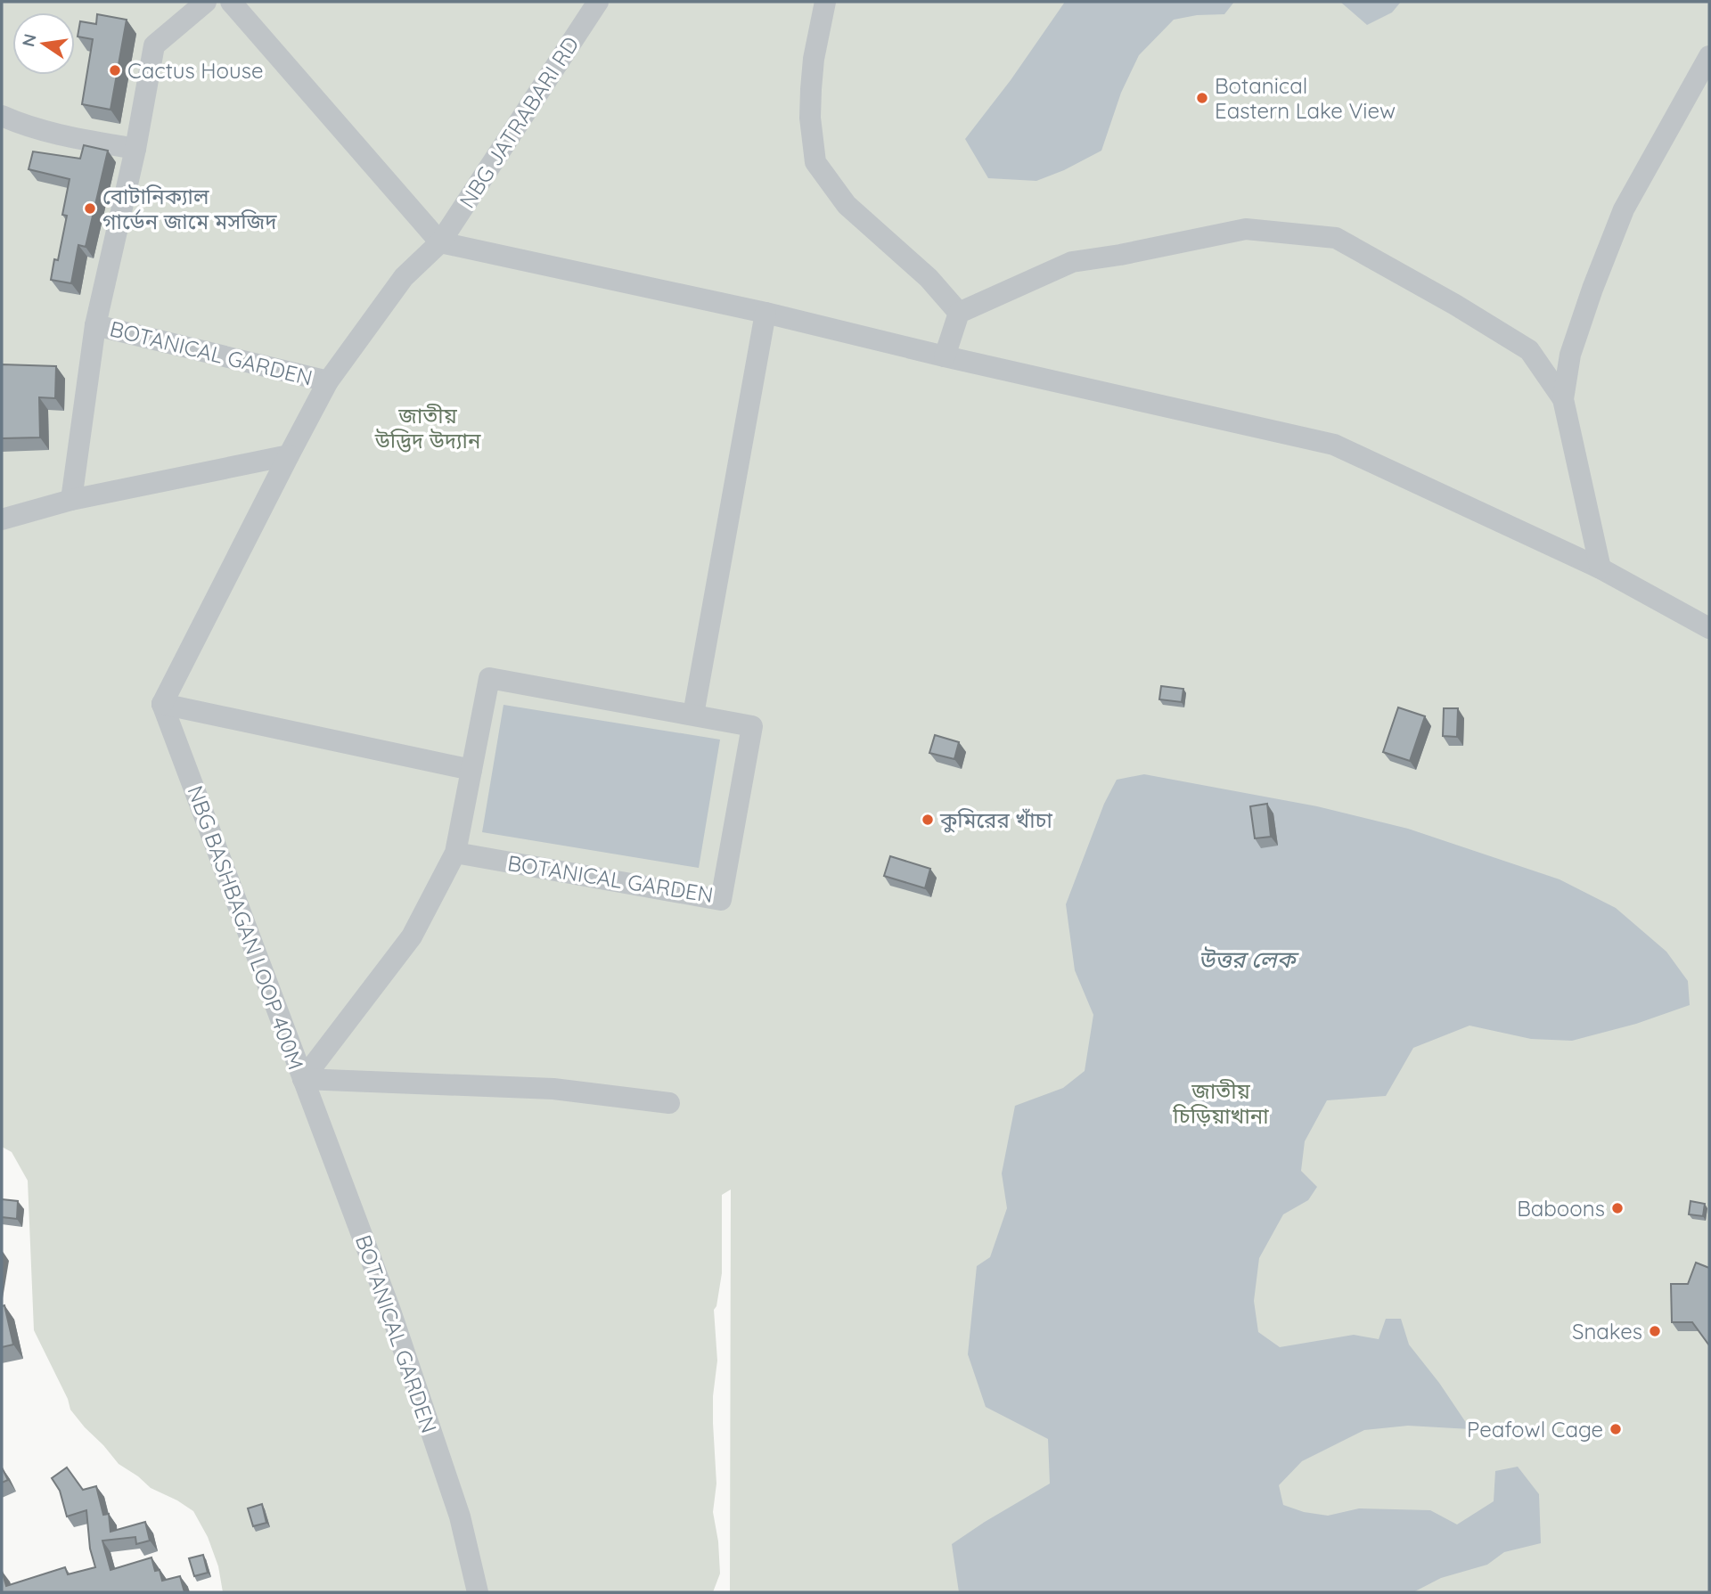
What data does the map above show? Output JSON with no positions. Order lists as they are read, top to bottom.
{
  "streets": {
    "street": ["NBG JATRABARI RD", "BOTANICAL GARDEN", "NBG BASHBAGAN LOOP 400M"]
  },
  "crossings": [
    ["NBG JATRABARI RD", "BOTANICAL GARDEN"],
    ["BOTANICAL GARDEN", "NBG BASHBAGAN LOOP 400M"]
  ],
  "water": ["উত্তর লেক"],
  "parks": ["জাতীয় উদ্ভিদ উদ্যান", "জাতীয় চিড়িয়াখানা"],
  "places": [
    "Cactus House",
    "Botanical Eastern Lake View",
    "বোটানিক্যাল গার্ডেন জামে মসজিদ",
    "কুমিরের খাঁচা",
    "Baboons",
    "Snakes",
    "Peafowl Cage"
  ],
  "north": "left"
}
